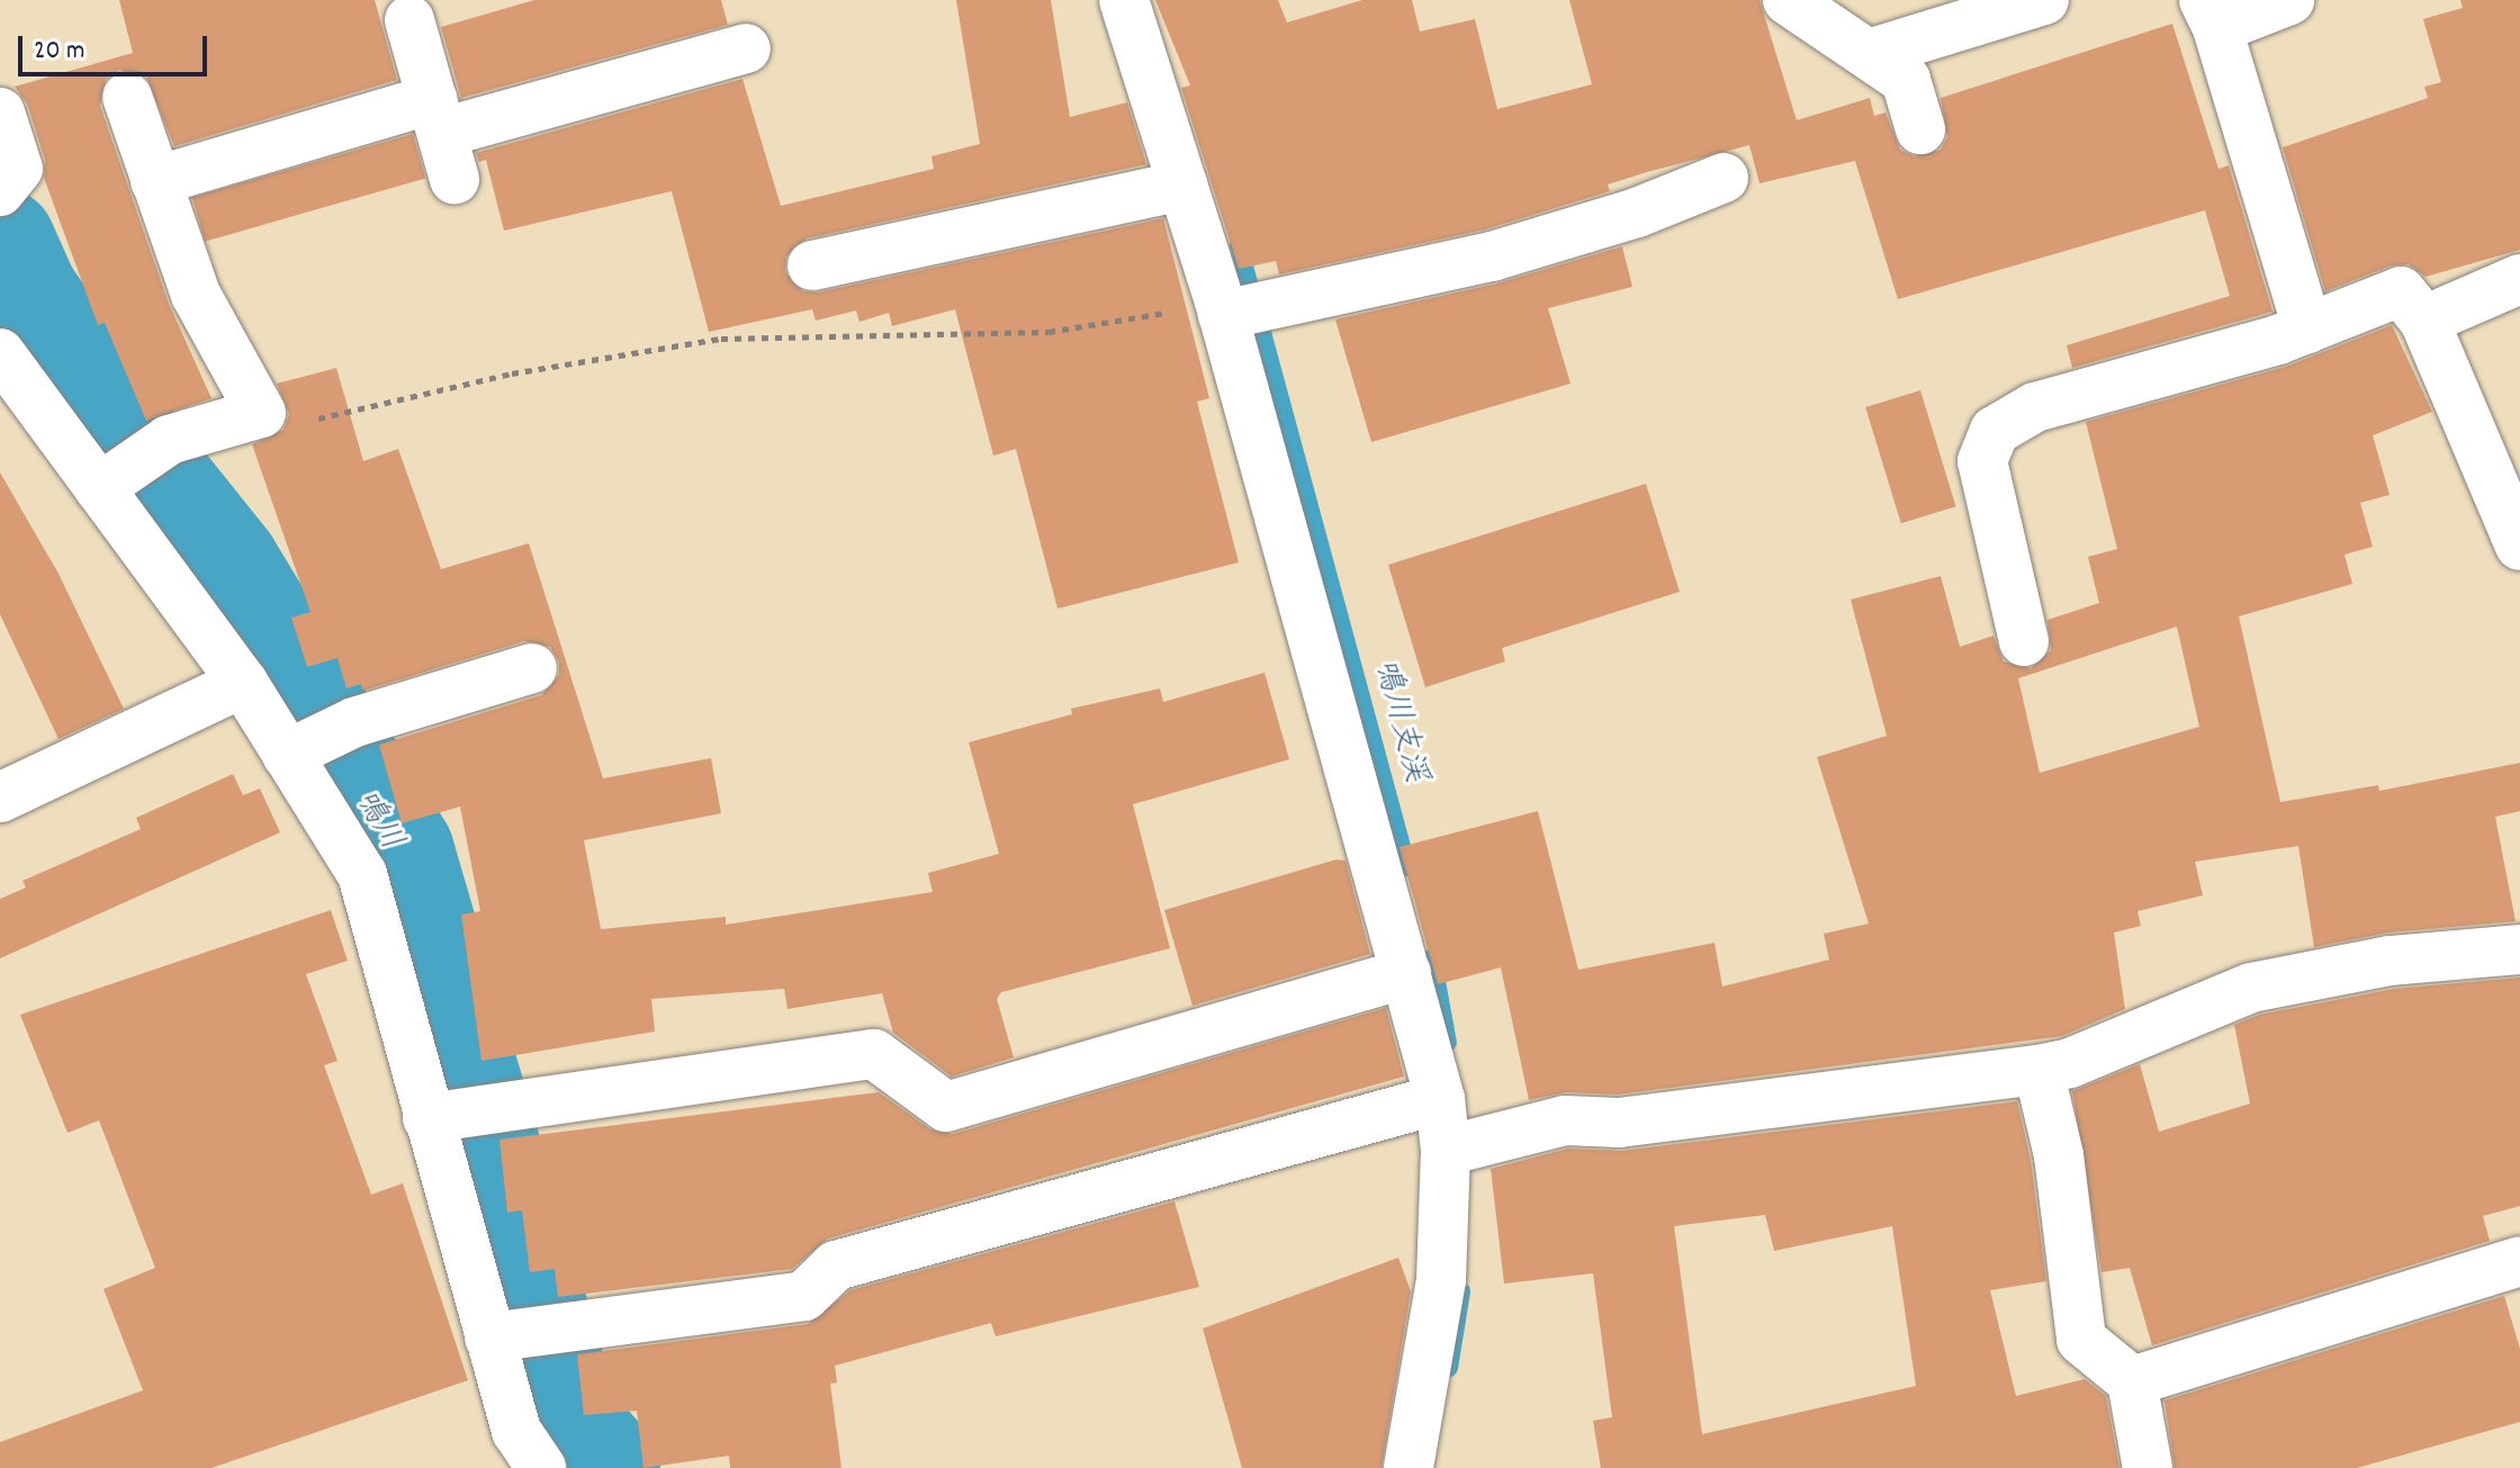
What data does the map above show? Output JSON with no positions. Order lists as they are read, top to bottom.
{
  "water": ["鳴川支渓", "鳴川"],
  "scale_bar": "20 m"
}
